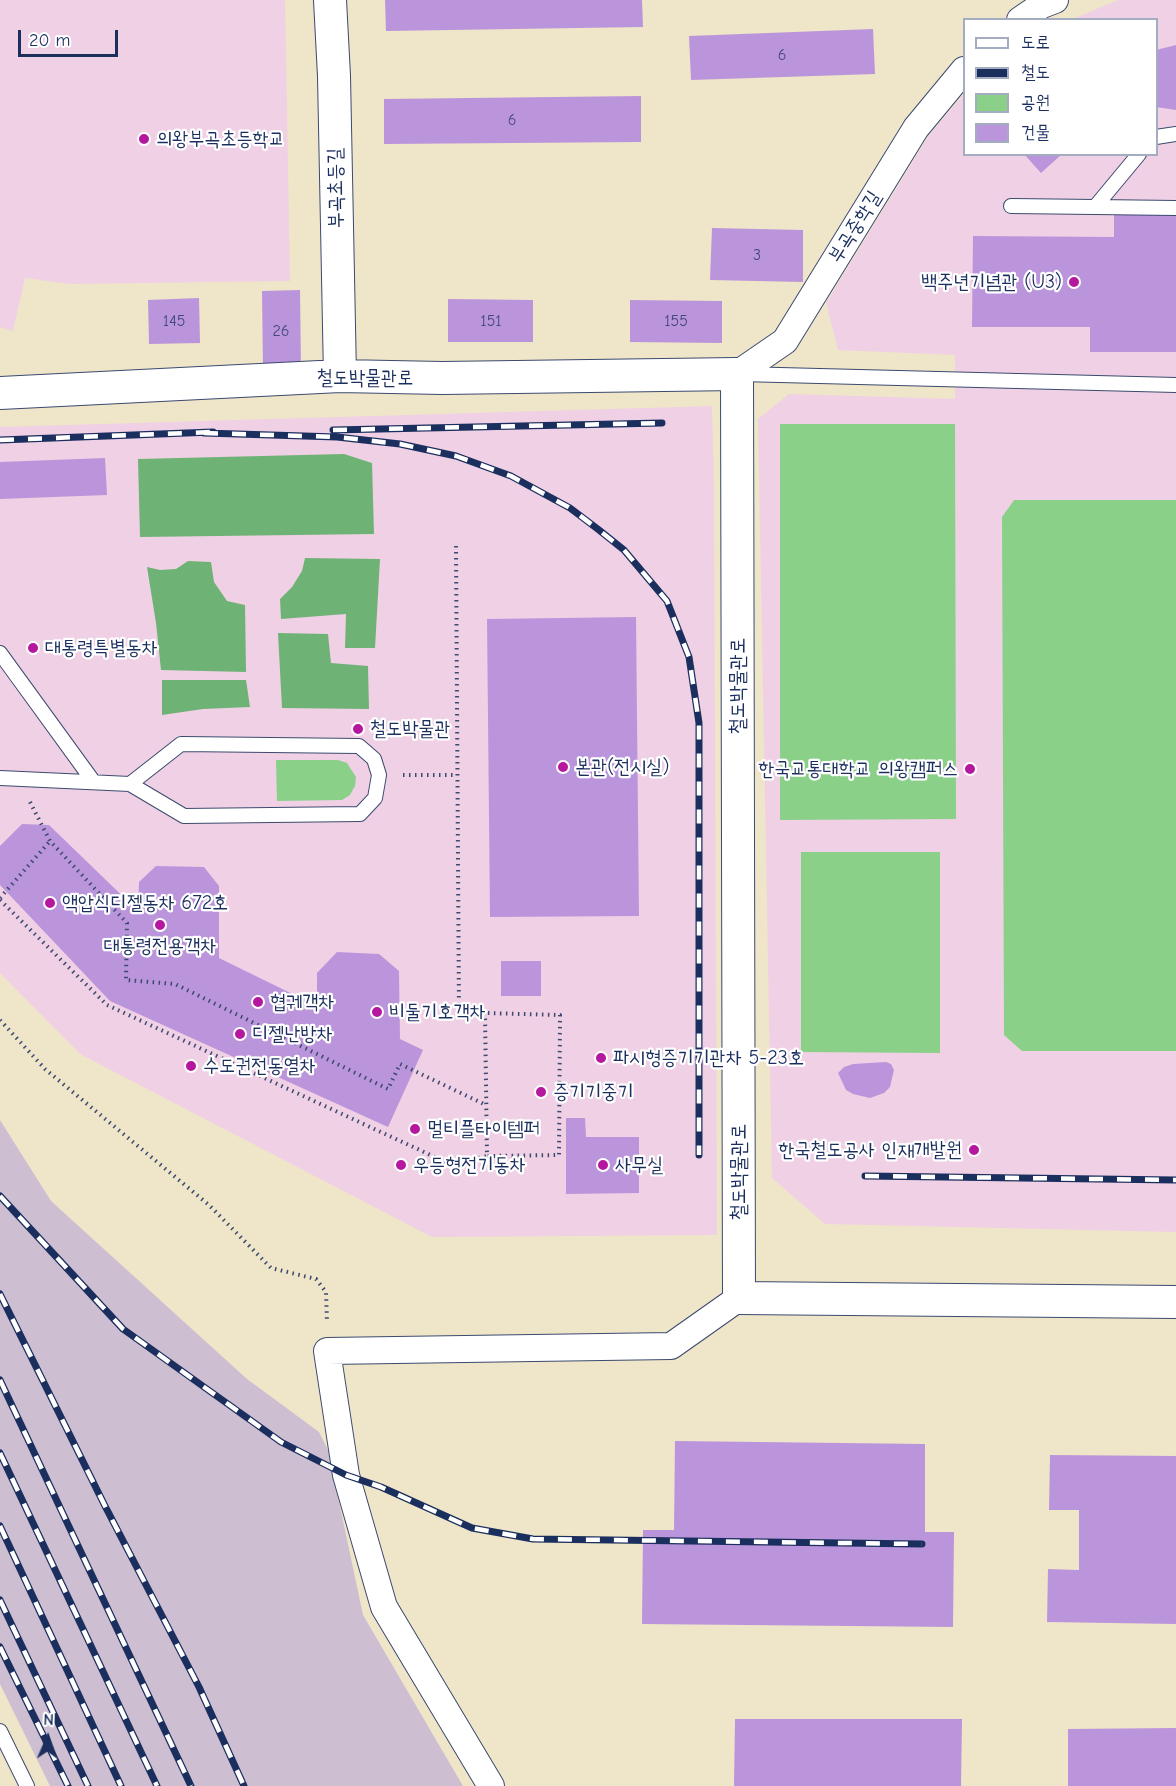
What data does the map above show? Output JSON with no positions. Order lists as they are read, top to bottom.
{
  "streets": {
    "street": ["부곡초등길", "부곡중학길", "철도박물관로"]
  },
  "crossings": [
    ["부곡초등길", "철도박물관로"],
    ["부곡중학길", "철도박물관로"]
  ],
  "places": [
    "의왕부곡초등학교",
    "백주년기념관 (U3)",
    "대통령특별동차",
    "철도박물관",
    "본관(전시실)",
    "한국교통대학교 의왕캠퍼스",
    "액압식디젤동차 672호",
    "대통령전용객차",
    "협궤객차",
    "비둘기호객차",
    "디젤난방차",
    "파시형증기기관차 5-23호",
    "수도권전동열차",
    "증기기중기",
    "멀티플타이템퍼",
    "한국철도공사 인재개발원",
    "우등형전기동차",
    "사무실"
  ],
  "house_numbers": [
    "6",
    "6",
    "3",
    "145",
    "151",
    "155",
    "26"
  ],
  "legend": [
    "도로",
    "철도",
    "공원",
    "건물"
  ],
  "scale_bar": "20 m",
  "north": "top"
}
